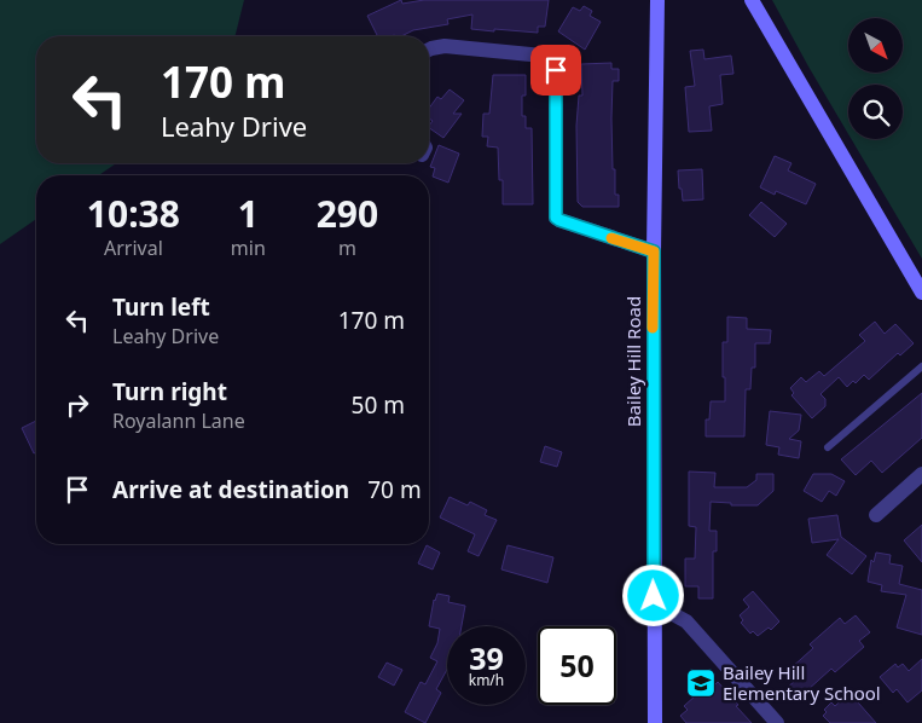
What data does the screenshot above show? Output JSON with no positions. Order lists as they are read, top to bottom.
{
  "streets": {
    "main road": ["Bailey Hill Road"]
  },
  "places": {
    "school or university": ["Bailey Hill Elementary School"]
  },
  "north": "bottom right",
  "page": {
    "turn": ["170 m", "Leahy Drive"],
    "eta": [
      "10:38",
      "Arrival",
      "1",
      "min",
      "290",
      "m"
    ],
    "list": [
      {
        "name": "Turn left",
        "note": "Leahy Drive",
        "value": "170 m"
      },
      {
        "name": "Turn right",
        "note": "Royalann Lane",
        "value": "50 m"
      },
      {
        "name": "Arrive at destination",
        "value": "70 m"
      }
    ],
    "speed": "39 km/h",
    "limit": "50"
  }
}
